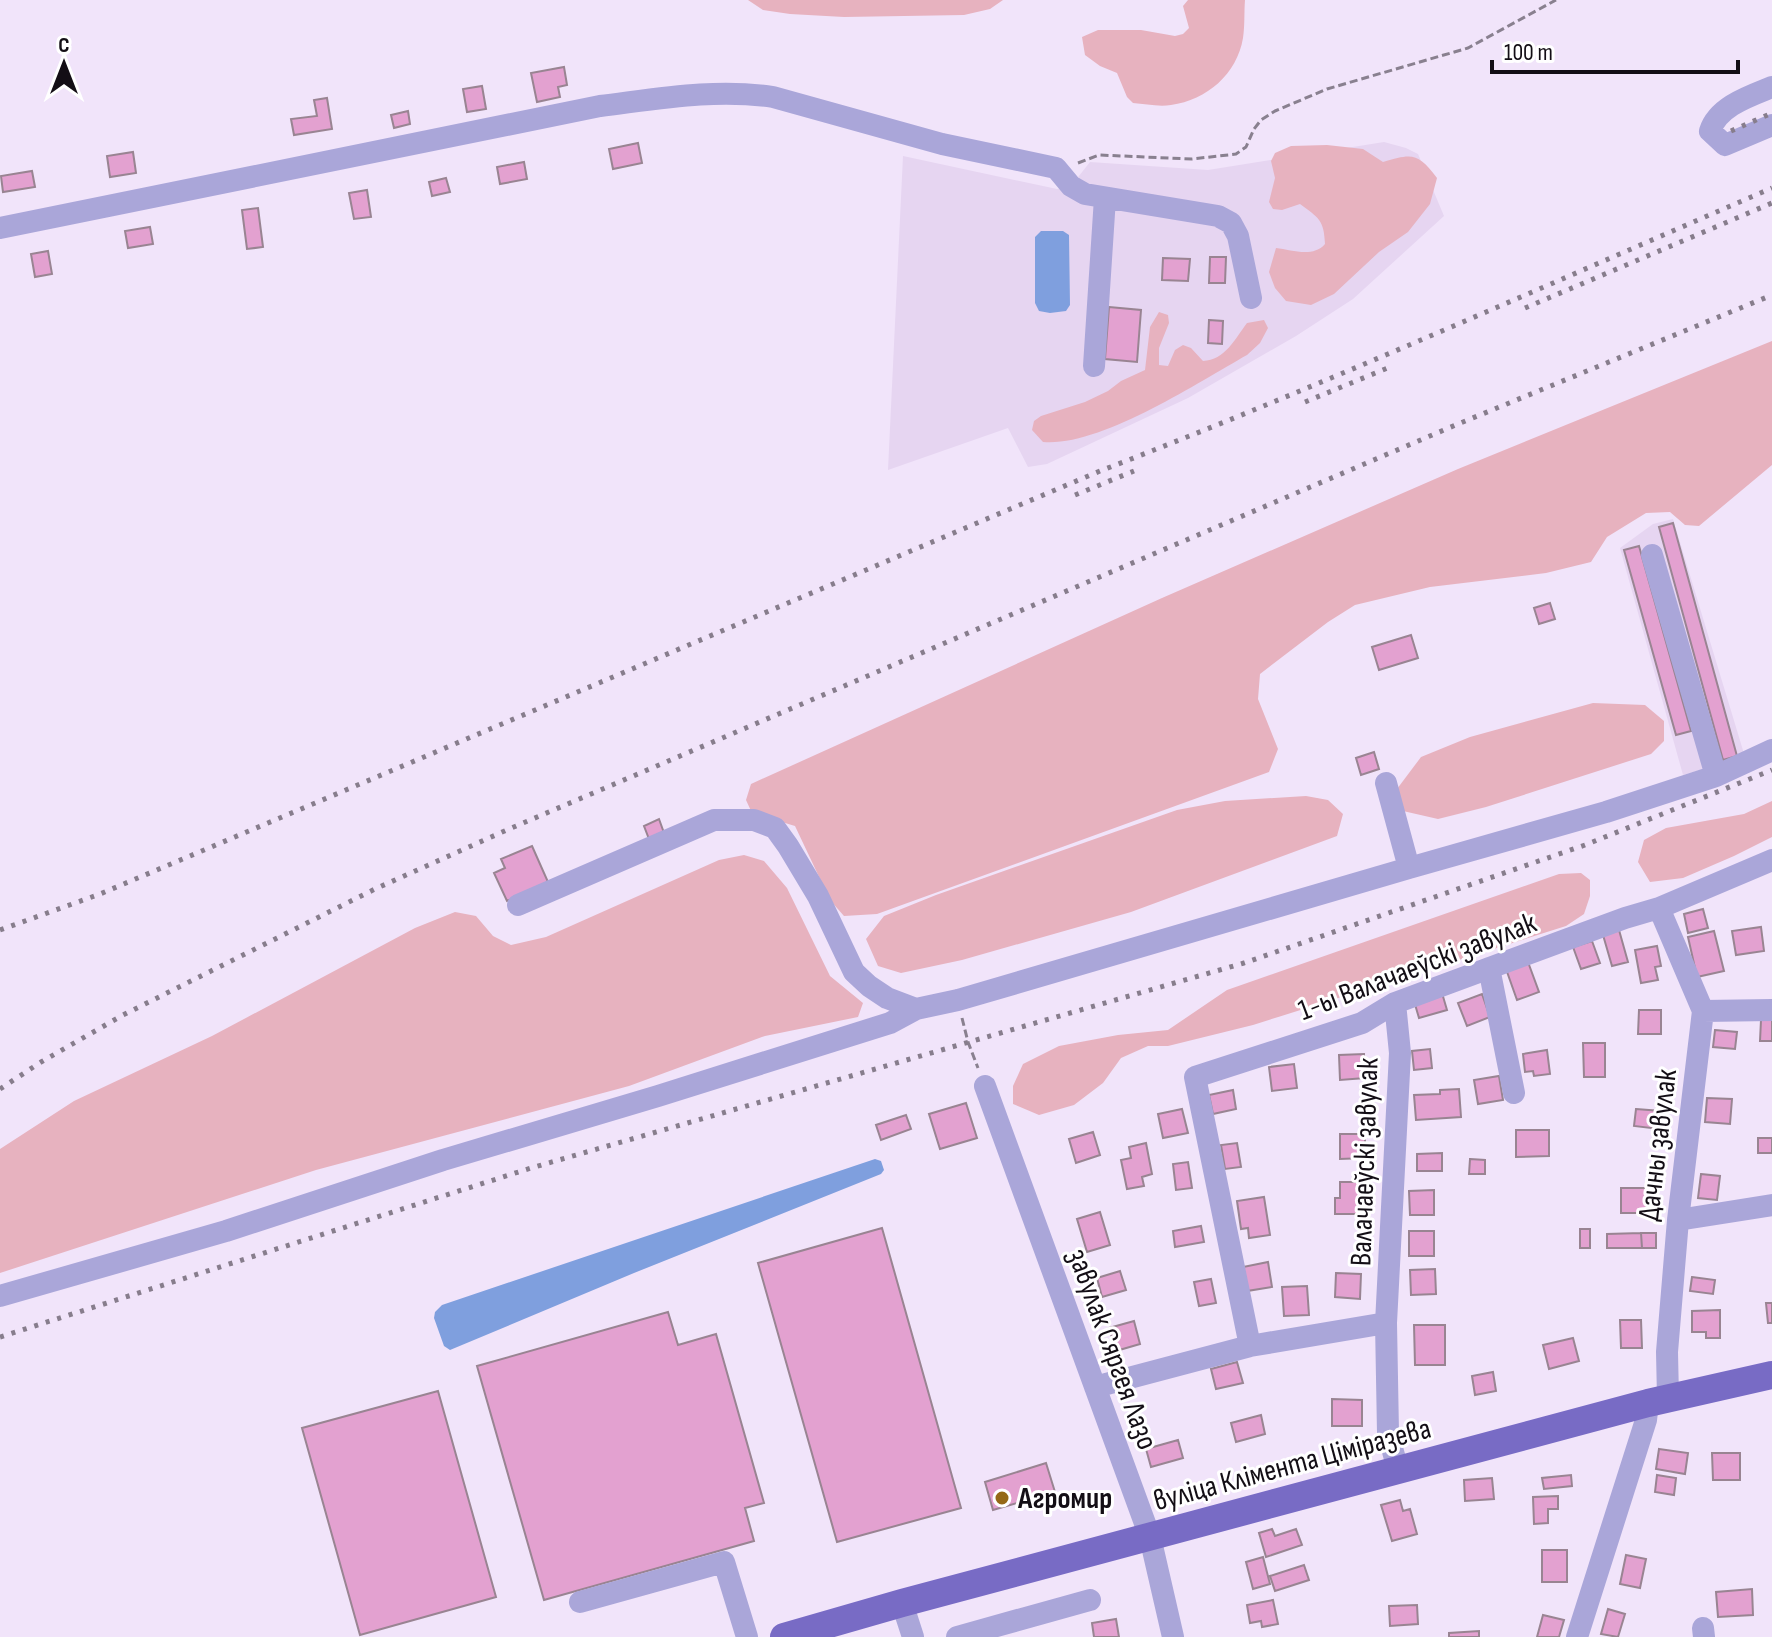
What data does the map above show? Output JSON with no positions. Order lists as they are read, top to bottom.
{
  "streets": {
    "main road": ["вуліца Клімента Ціміразева"],
    "street": [
      "1-ы Валачаеўскі завулак",
      "Дачны завулак",
      "Валачаеўскі завулак",
      "завулак Сяргея Лазо"
    ]
  },
  "crossings": [
    ["1-ы Валачаеўскі завулак", "Дачны завулак"],
    ["1-ы Валачаеўскі завулак", "Валачаеўскі завулак"],
    ["Дачны завулак", "вуліца Клімента Ціміразева"],
    ["Валачаеўскі завулак", "вуліца Клімента Ціміразева"],
    ["завулак Сяргея Лазо", "вуліца Клімента Ціміразева"]
  ],
  "places": ["Агромир"],
  "scale_bar": "100 m",
  "north": "top"
}
